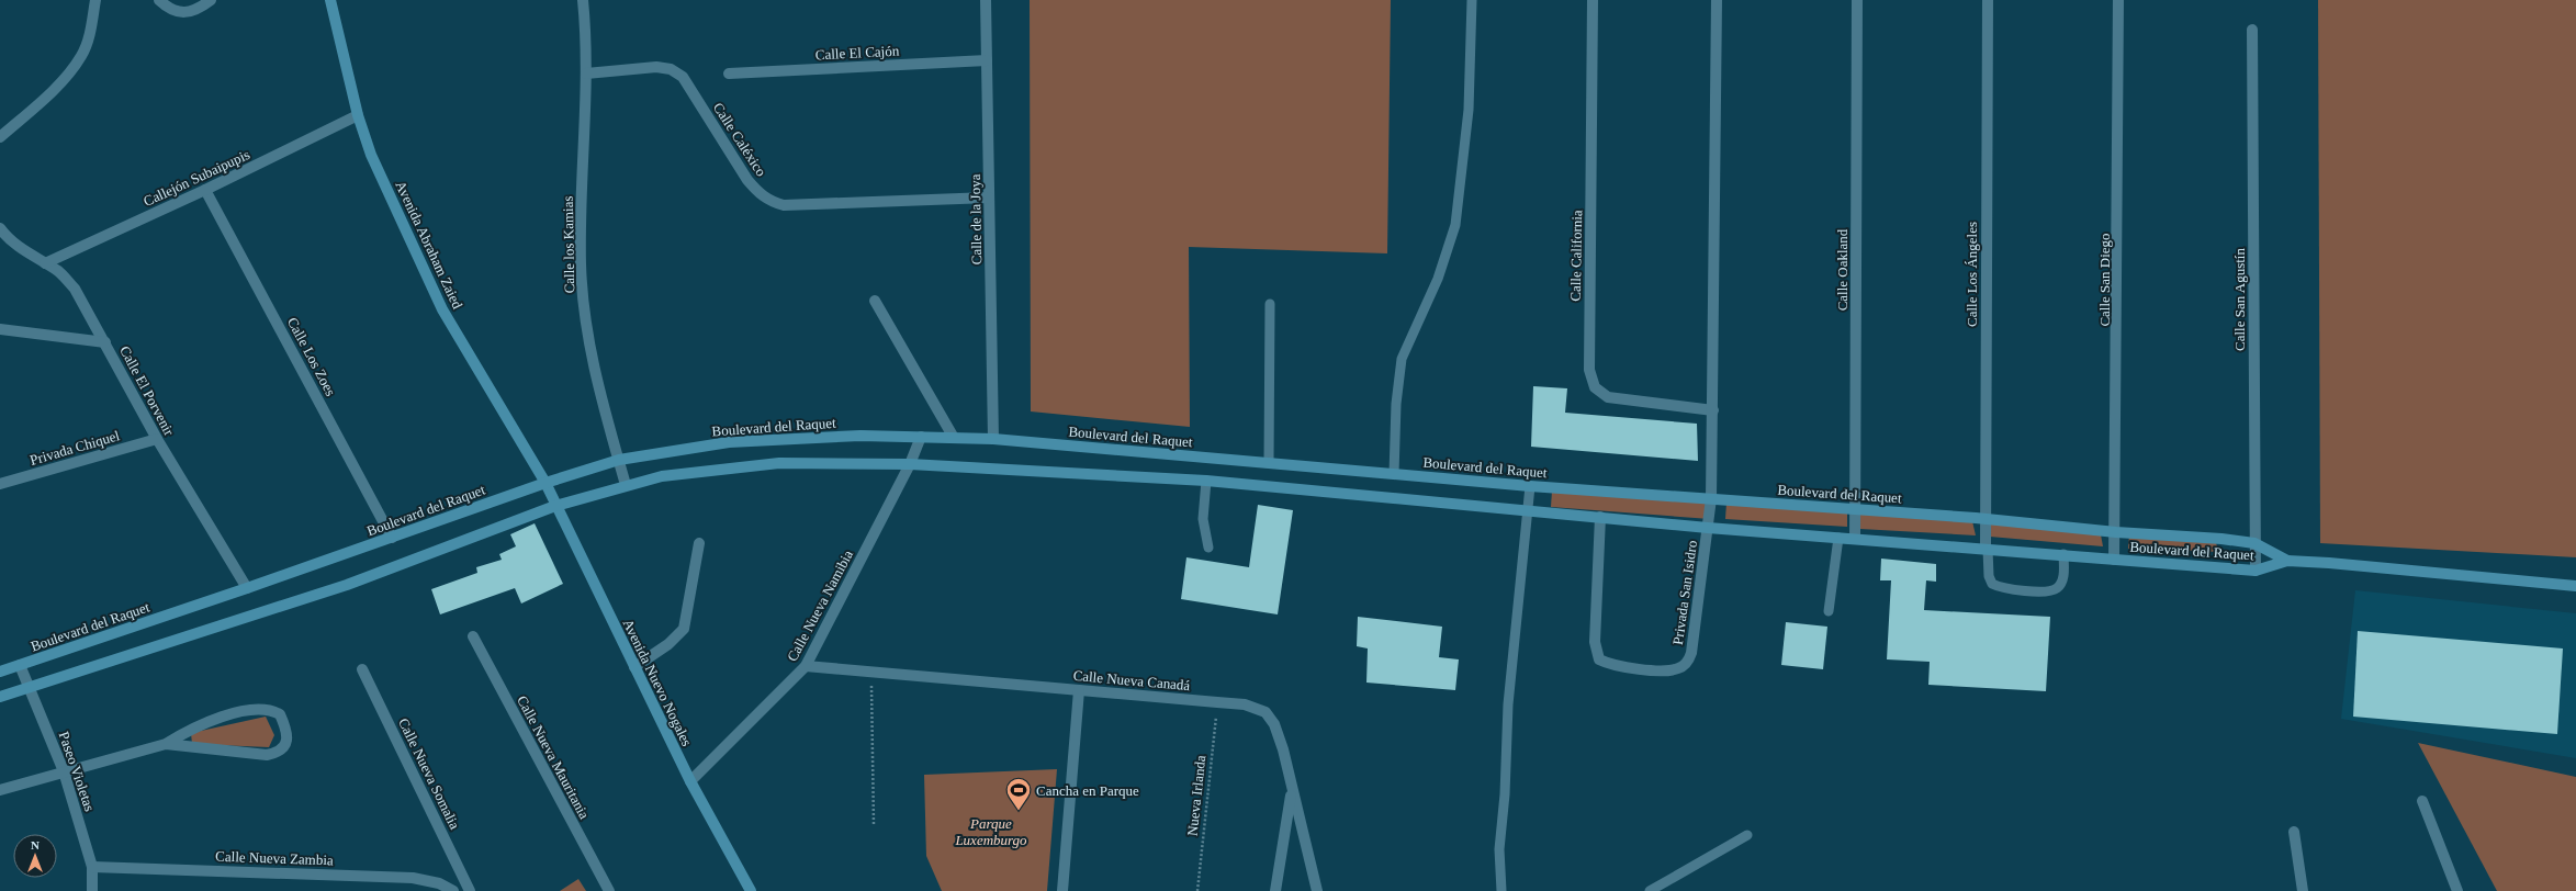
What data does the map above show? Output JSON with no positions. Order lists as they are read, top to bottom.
{
  "streets": {
    "street": [
      "Calle El Cajón",
      "Calle Caléxico",
      "Callejón Subaipupis",
      "Calle de la Joya",
      "Avenida Abraham Zaied",
      "Calle los Kamias",
      "Calle California",
      "Calle Oakland",
      "Calle Los Ángeles",
      "Calle San Diego",
      "Calle San Agustín",
      "Calle Los Zoes",
      "Calle El Porvenir",
      "Boulevard del Raquet",
      "Privada Chiquel",
      "Privada San Isidro",
      "Calle Nueva Namibia",
      "Calle Nueva Canadá",
      "Avenida Nuevo Nogales",
      "Calle Nueva Mauritania",
      "Paseo Violetas",
      "Calle Nueva Somalia",
      "Calle Nueva Zambia"
    ],
    "path": ["Nueva Irlanda"]
  },
  "crossings": [
    ["Calle El Cajón", "Calle de la Joya"],
    ["Calle Caléxico", "Calle de la Joya"],
    ["Calle Caléxico", "Calle los Kamias"],
    ["Callejón Subaipupis", "Avenida Abraham Zaied"],
    ["Callejón Subaipupis", "Calle Los Zoes"],
    ["Callejón Subaipupis", "Calle El Porvenir"],
    ["Calle de la Joya", "Boulevard del Raquet"],
    ["Avenida Abraham Zaied", "Boulevard del Raquet"],
    ["Avenida Abraham Zaied", "Avenida Nuevo Nogales"],
    ["Calle los Kamias", "Boulevard del Raquet"],
    ["Calle Oakland", "Boulevard del Raquet"],
    ["Calle Los Ángeles", "Boulevard del Raquet"],
    ["Calle San Diego", "Boulevard del Raquet"],
    ["Calle San Agustín", "Boulevard del Raquet"],
    ["Calle Los Zoes", "Boulevard del Raquet"],
    ["Calle El Porvenir", "Boulevard del Raquet"],
    ["Calle El Porvenir", "Privada Chiquel"],
    ["Boulevard del Raquet", "Privada San Isidro"],
    ["Boulevard del Raquet", "Calle Nueva Namibia"],
    ["Boulevard del Raquet", "Avenida Nuevo Nogales"],
    ["Boulevard del Raquet", "Paseo Violetas"],
    ["Calle Nueva Namibia", "Calle Nueva Canadá"],
    ["Calle Nueva Namibia", "Avenida Nuevo Nogales"],
    ["Calle Nueva Canadá", "Nueva Irlanda"],
    ["Paseo Violetas", "Calle Nueva Zambia"]
  ],
  "parks": ["Parque Luxemburgo"],
  "places": {
    "sports": ["Cancha en Parque"]
  },
  "north": "top"
}
